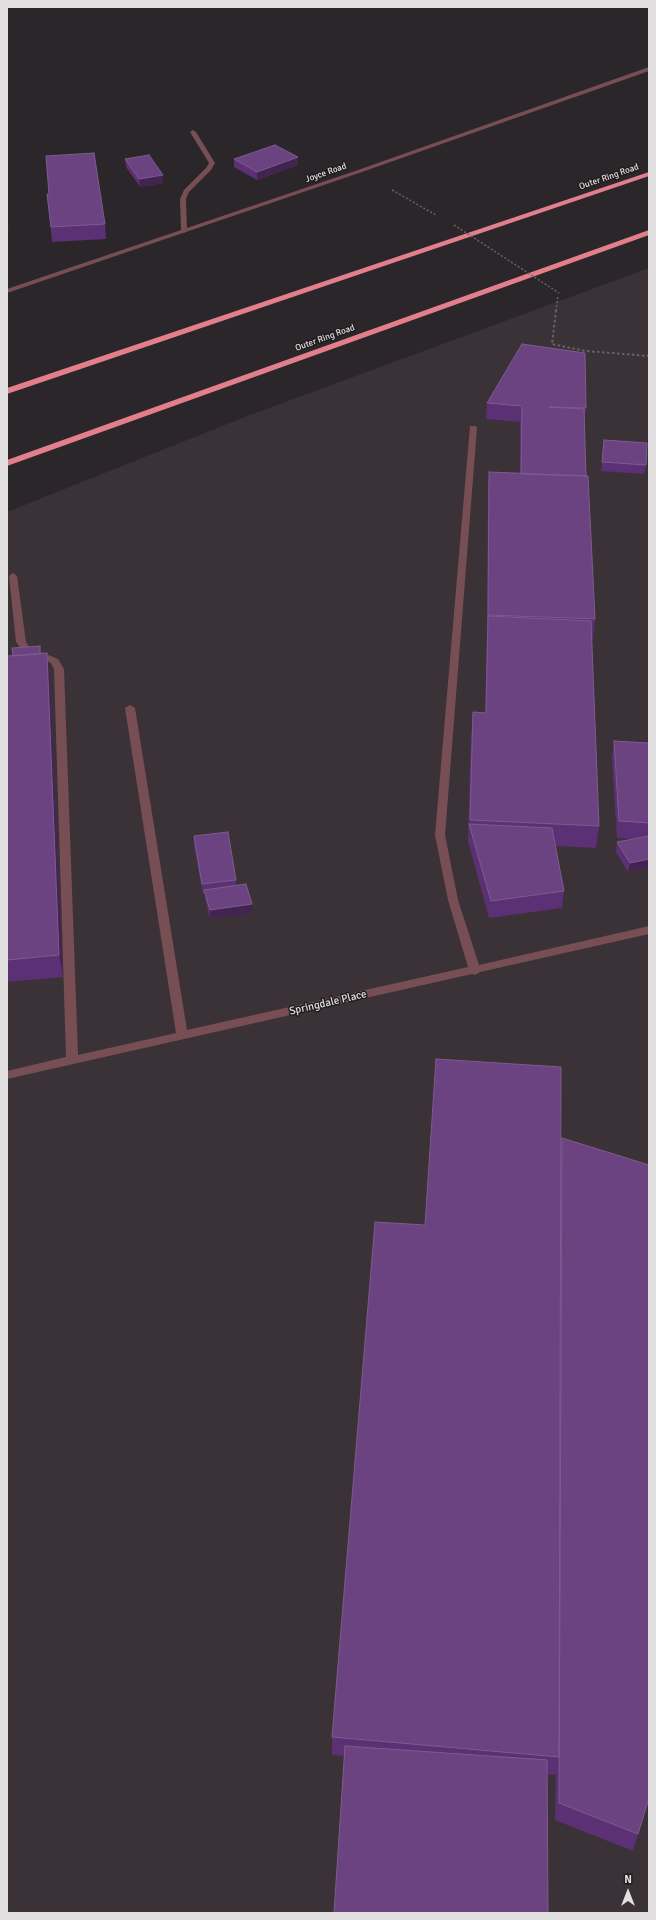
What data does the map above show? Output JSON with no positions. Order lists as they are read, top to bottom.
{
  "streets": {
    "highway": ["Outer Ring Road"],
    "street": ["Joyce Road", "Springdale Place"]
  },
  "north": "top"
}
